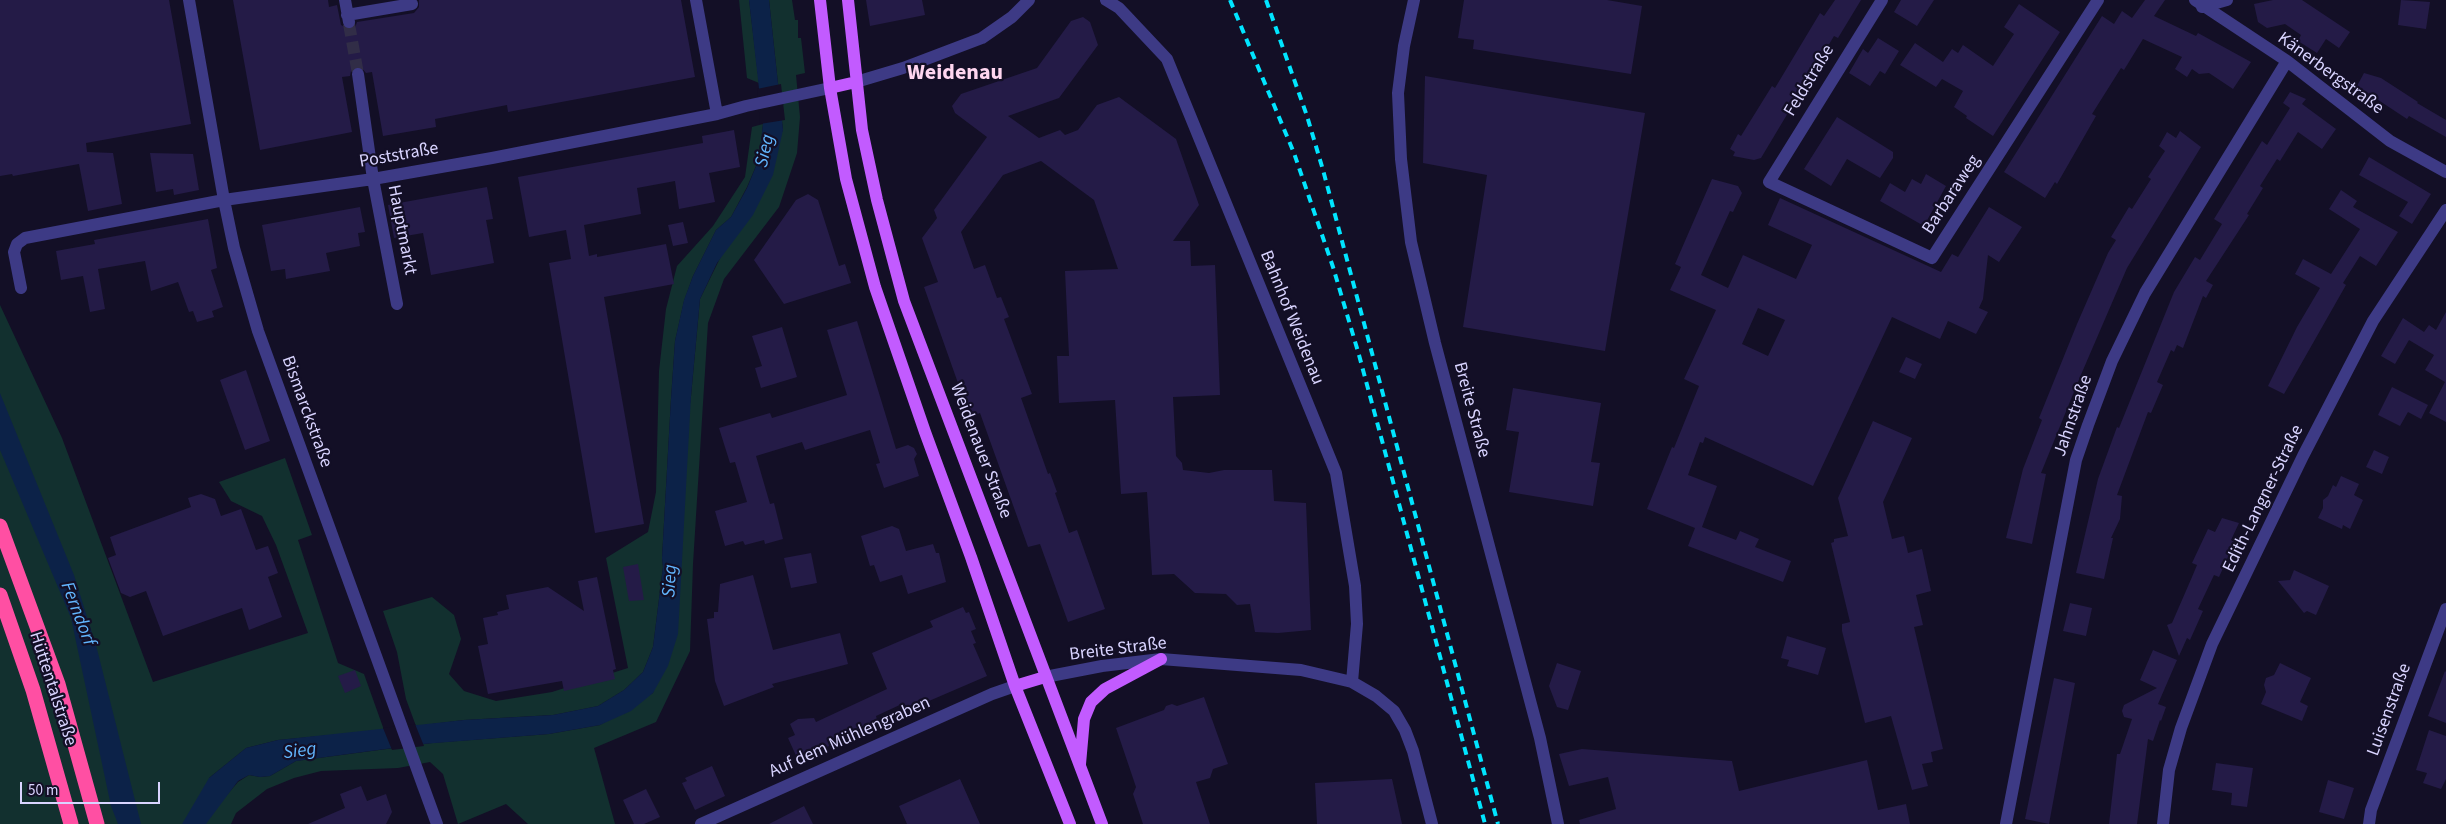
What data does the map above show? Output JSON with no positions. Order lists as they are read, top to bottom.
{
  "streets": {
    "highway": ["Hüttentalstraße"],
    "main road": ["Weidenauer Straße"],
    "street": [
      "Känerbergstraße",
      "Feldstraße",
      "Poststraße",
      "Barbaraweg",
      "Hauptmarkt",
      "Bahnhof Weidenau",
      "Breite Straße",
      "Bismarckstraße",
      "Jahnstraße",
      "Edith-Langner-Straße",
      "Luisenstraße",
      "Auf dem Mühlengraben"
    ]
  },
  "crossings": [
    ["Känerbergstraße", "Jahnstraße"],
    ["Feldstraße", "Barbaraweg"],
    ["Poststraße", "Hauptmarkt"],
    ["Poststraße", "Bismarckstraße"],
    ["Bahnhof Weidenau", "Breite Straße"],
    ["Breite Straße", "Weidenauer Straße"]
  ],
  "districts": ["Weidenau"],
  "water": ["Sieg", "Ferndorf"],
  "scale_bar": "50 m"
}
